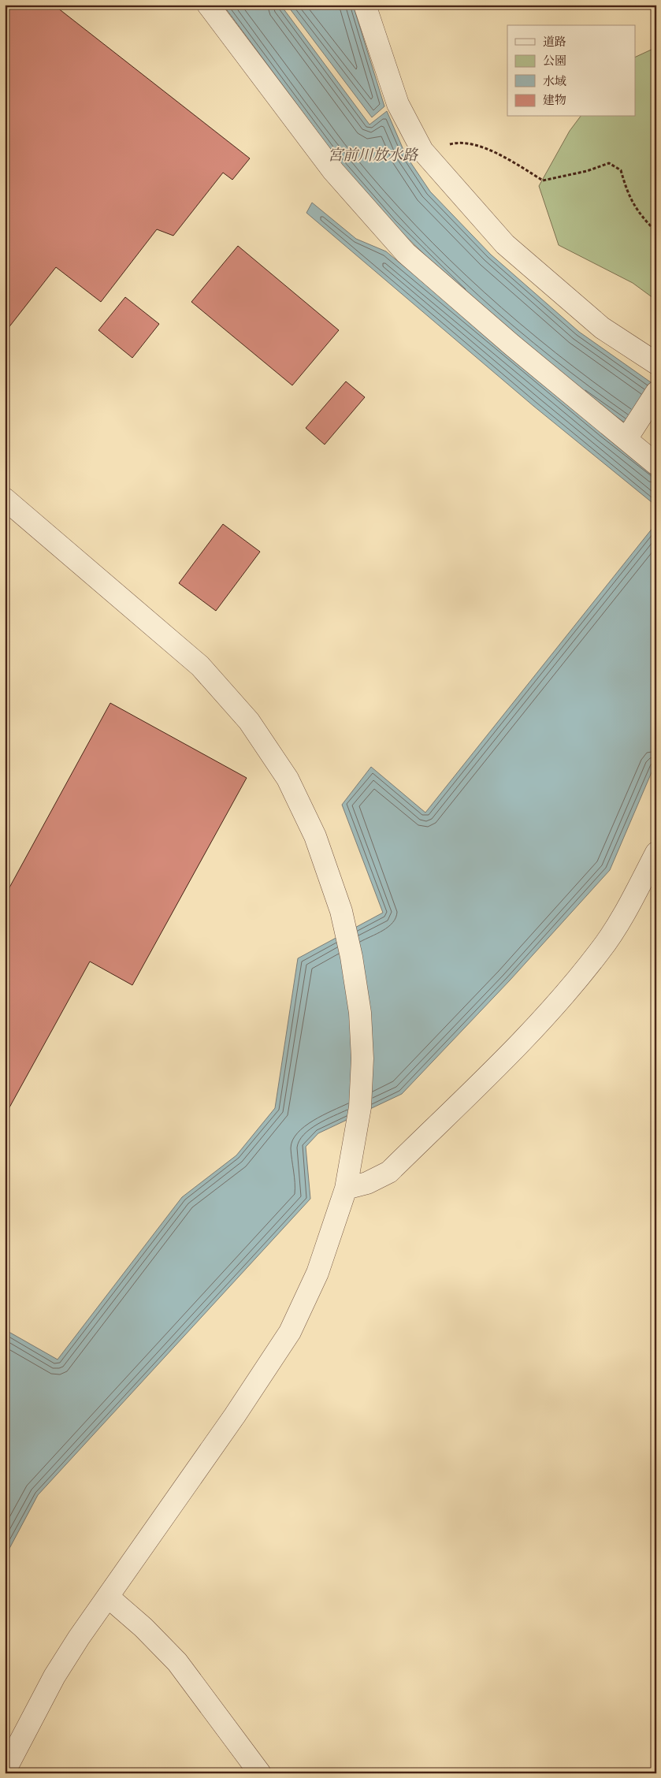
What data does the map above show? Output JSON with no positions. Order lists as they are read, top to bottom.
{
  "water": ["宮前川放水路"],
  "legend": [
    "道路",
    "公園",
    "水域",
    "建物"
  ]
}
